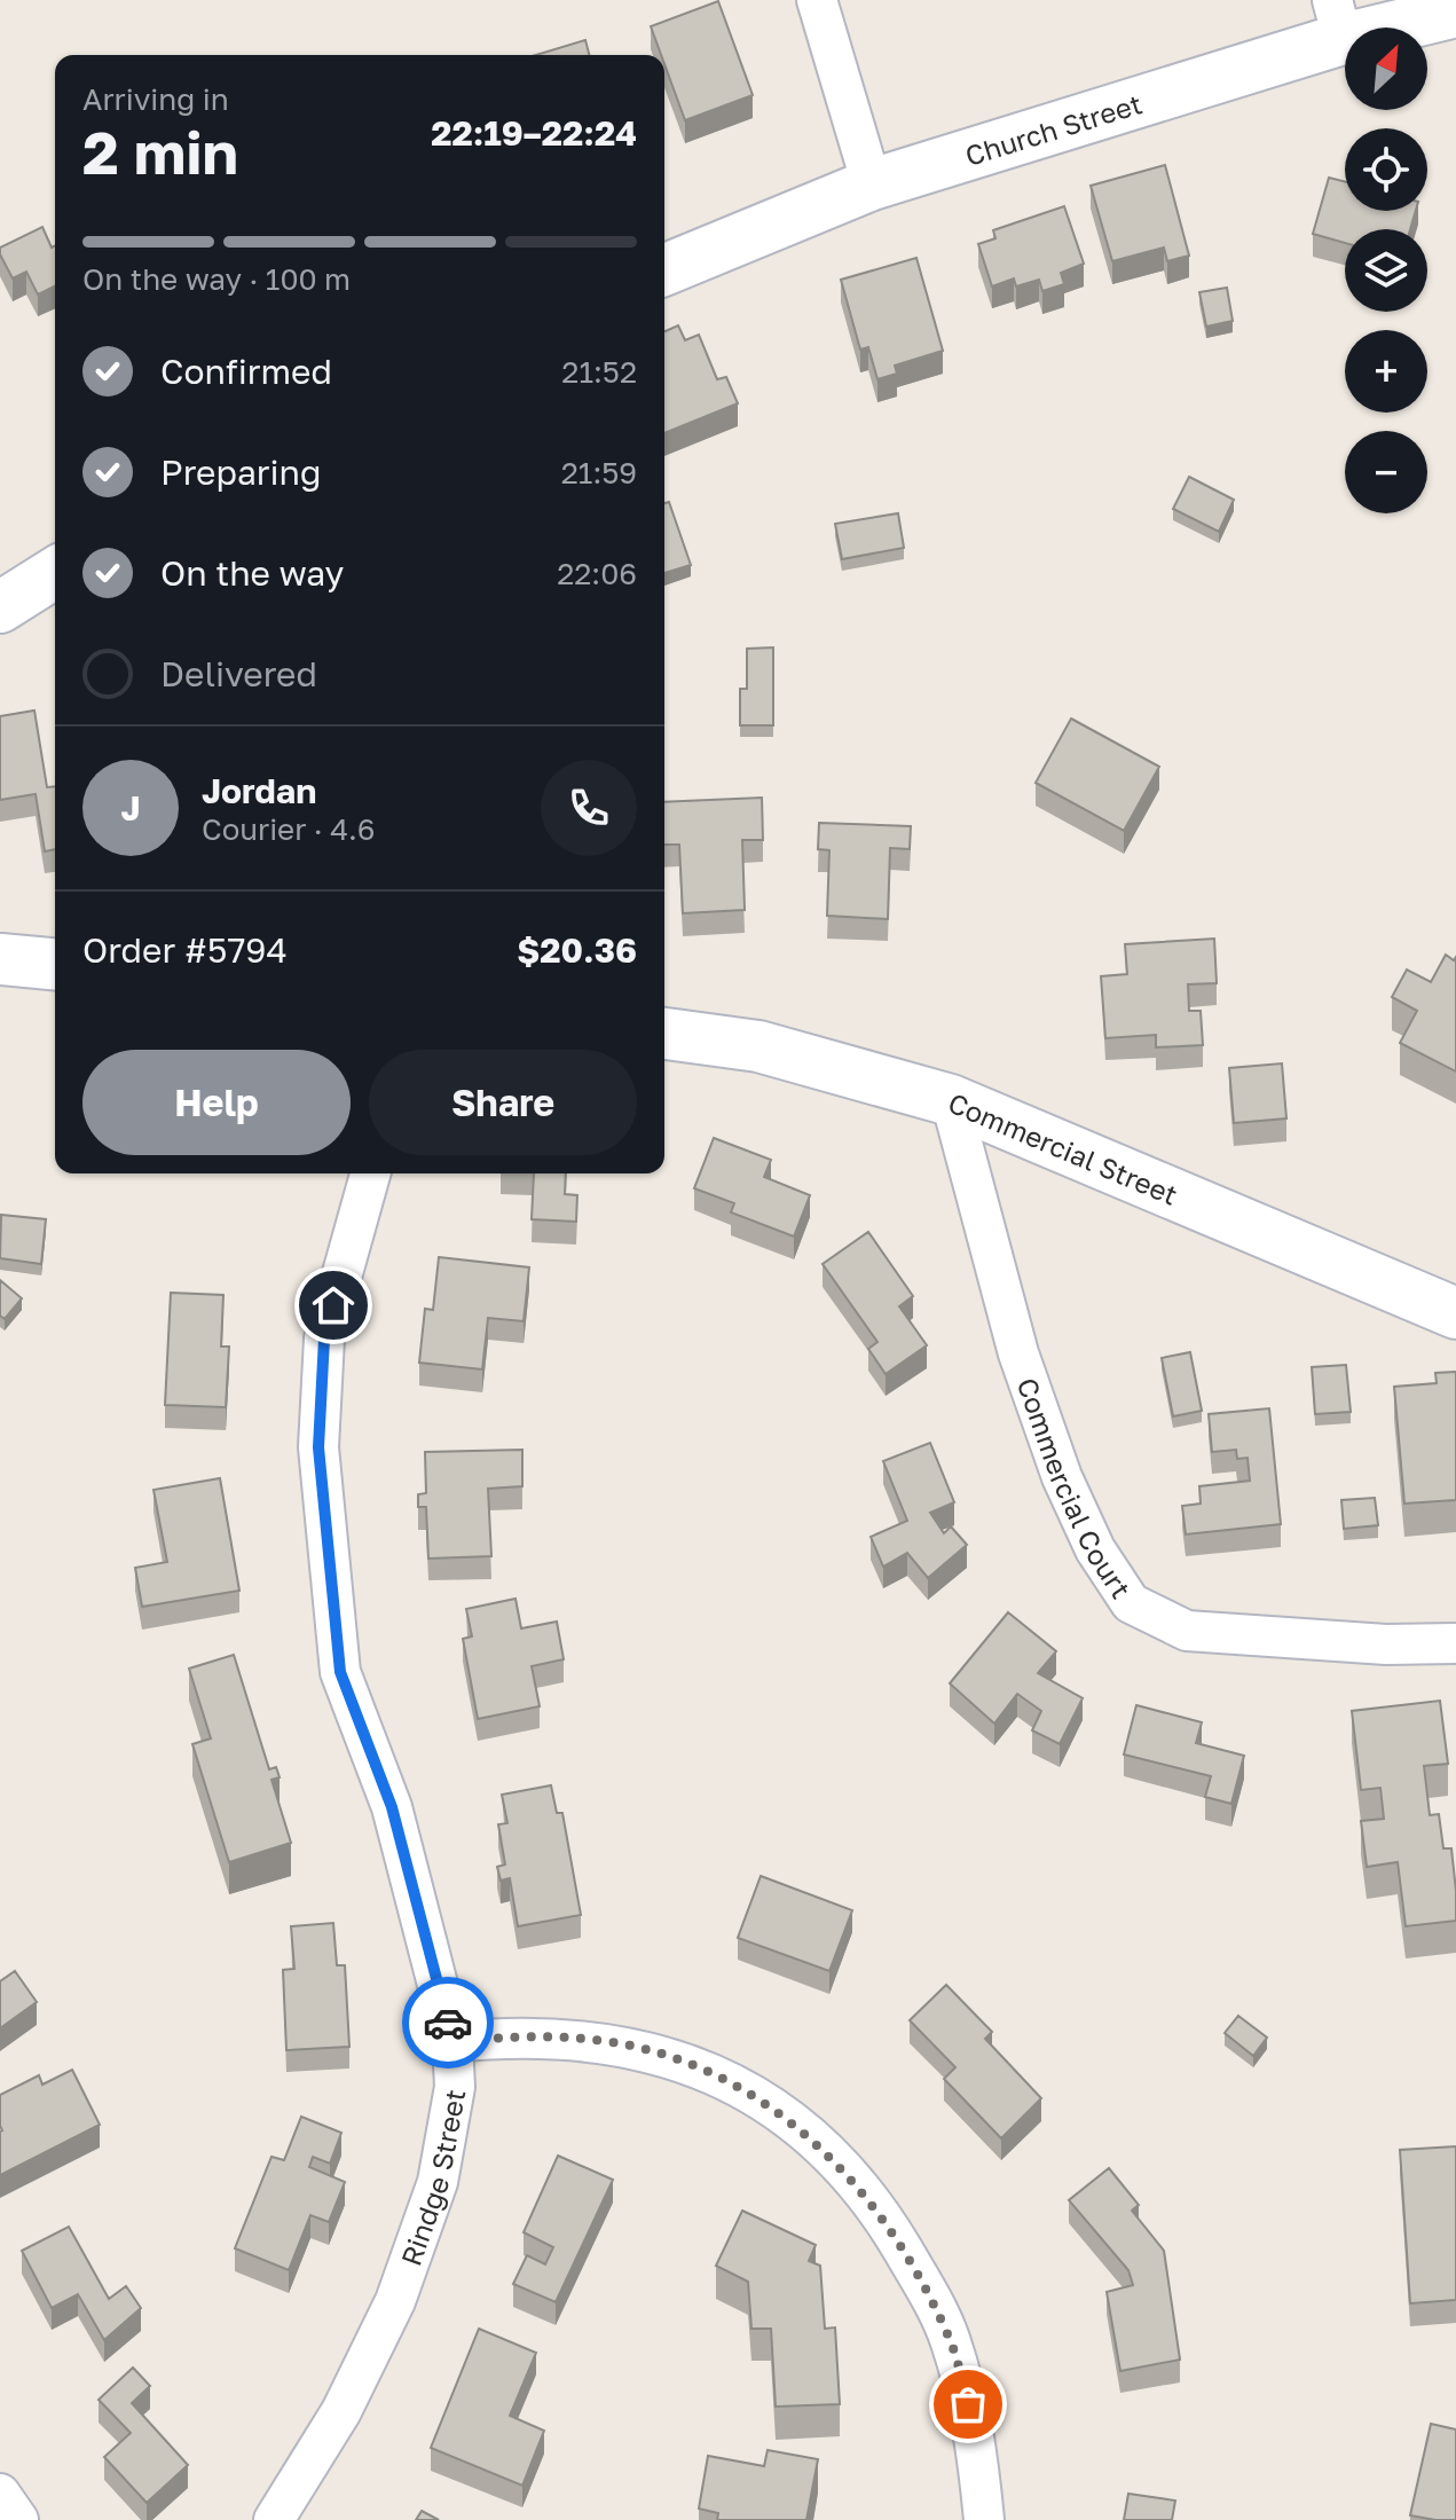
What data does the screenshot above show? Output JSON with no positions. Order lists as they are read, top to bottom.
{
  "streets": {
    "street": [
      "Church Street",
      "Commercial Street",
      "Commercial Court",
      "Rindge Street"
    ]
  },
  "crossings": [
    ["Commercial Street", "Commercial Court"]
  ],
  "north": "top right",
  "page": {
    "map_buttons": ["+", "−"],
    "heading": ["2 min", "Arriving in", "22:19–22:24"],
    "panel": [
      "Jordan",
      "Courier · 4.6",
      "Order #5794",
      "$20.36"
    ],
    "bar": "On the way · 100 m",
    "list": [
      ["Confirmed", "21:52"],
      ["Preparing", "21:59"],
      ["On the way", "22:06"],
      "Delivered"
    ],
    "round": "J",
    "buttons": ["Help", "Share"]
  }
}
